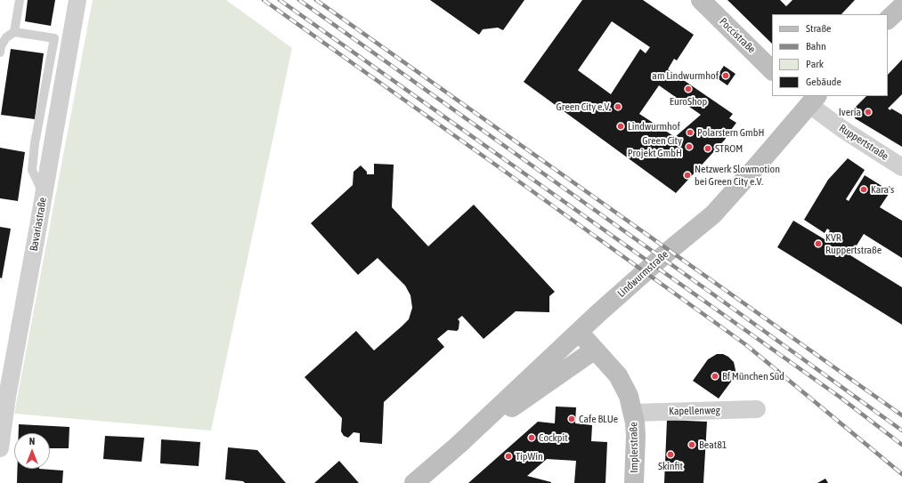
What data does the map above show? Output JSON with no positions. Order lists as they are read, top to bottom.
{
  "streets": {
    "main road": ["Poccistraße", "Lindwurmstraße", "Implerstraße"],
    "street": ["Ruppertstraße", "Bavariastraße", "Kapellenweg"]
  },
  "crossings": [
    ["Ruppertstraße", "Lindwurmstraße"],
    ["Lindwurmstraße", "Implerstraße"],
    ["Kapellenweg", "Implerstraße"]
  ],
  "places": [
    "am Lindwurmhof",
    "EuroShop",
    "Green City e.V.",
    "Iveria",
    "Lindwurmhof",
    "Polarstern GmbH",
    "Green City Projekt GmbH",
    "STROM",
    "Netzwerk Slowmotion bei Green City e.V.",
    "Kara's",
    "KVR Ruppertstraße",
    "Bf München Süd",
    "Cafe BLUe",
    "Cockpit",
    "Beat81",
    "Skinfit",
    "TipWin"
  ],
  "legend": [
    "Straße",
    "Bahn",
    "Park",
    "Gebäude"
  ],
  "north": "top"
}
